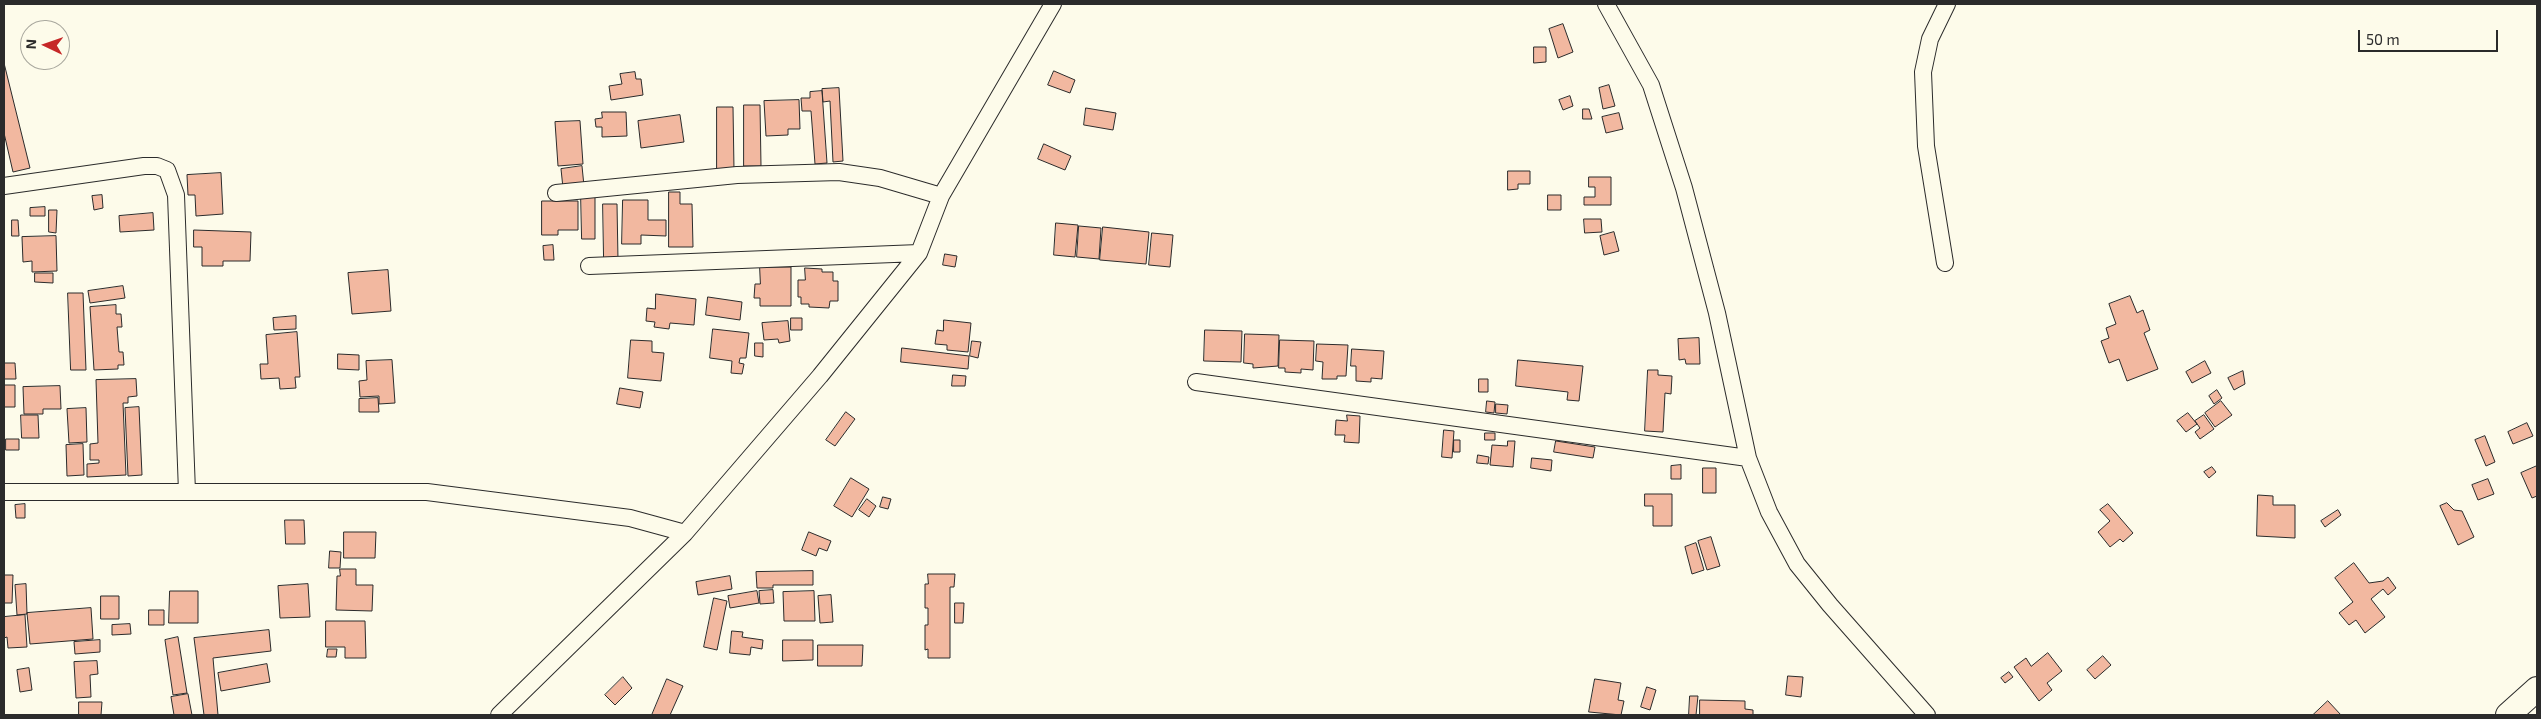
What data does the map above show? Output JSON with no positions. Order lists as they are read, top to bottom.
{
  "scale_bar": "50 m",
  "north": "left"
}
